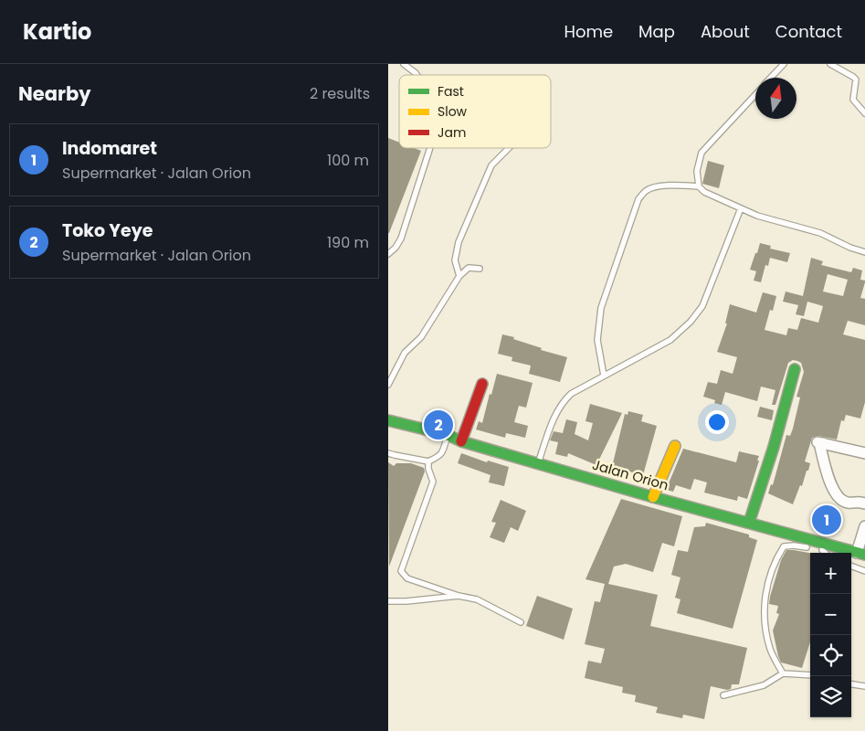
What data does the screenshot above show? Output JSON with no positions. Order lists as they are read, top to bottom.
{
  "streets": {
    "main road": ["Jalan Orion"]
  },
  "legend": ["Fast", "Slow", "Jam"],
  "north": "top",
  "page": {
    "header": "Kartio",
    "nav": [
      "Home",
      "Map",
      "About",
      "Contact"
    ],
    "heading": ["Nearby", "2 results"],
    "list": [
      {
        "mark": "1",
        "name": "Indomaret",
        "note": "Supermarket · Jalan Orion",
        "value": "100 m"
      },
      {
        "mark": "2",
        "name": "Toko Yeye",
        "note": "Supermarket · Jalan Orion",
        "value": "190 m"
      }
    ],
    "pins": ["2", "1"],
    "map_buttons": ["+", "−"]
  }
}
